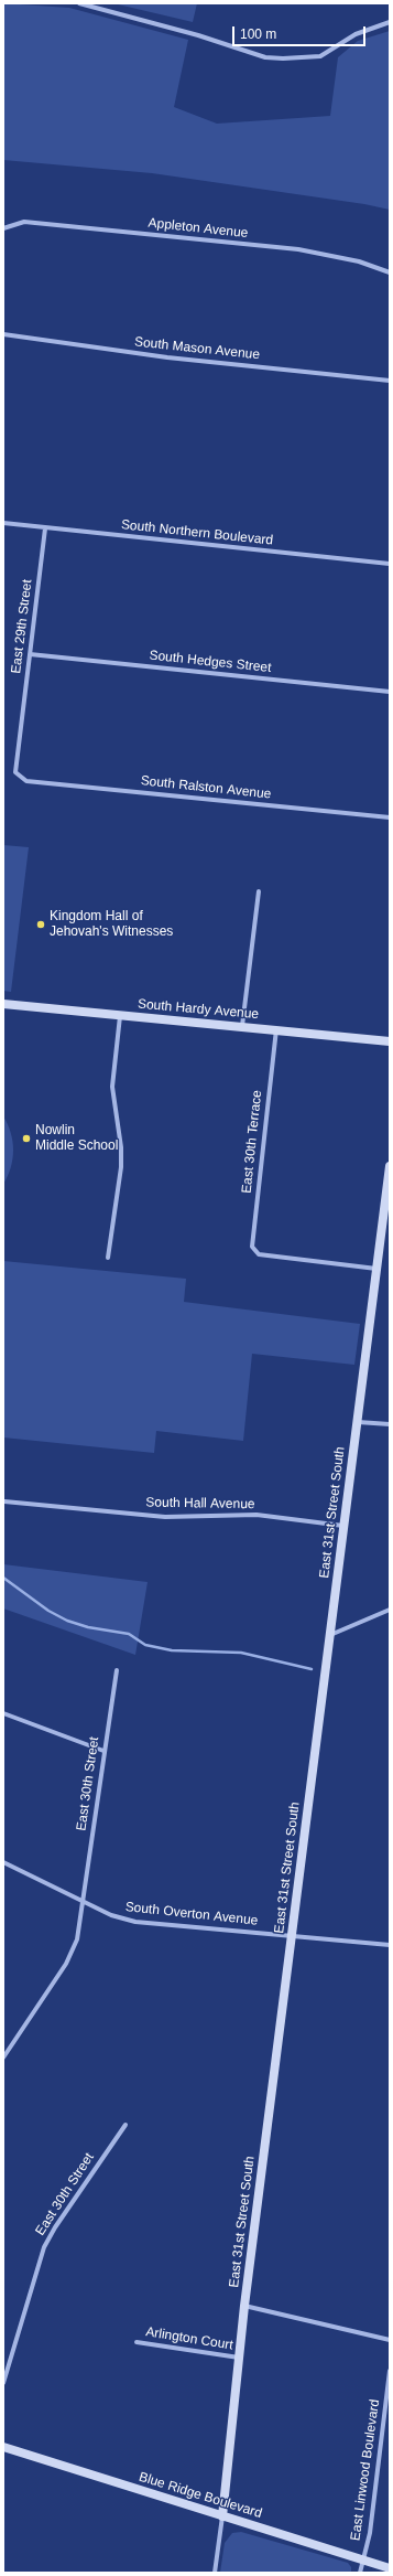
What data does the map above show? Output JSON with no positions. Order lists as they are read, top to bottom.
{
  "streets": {
    "street": [
      "Appleton Avenue",
      "South Mason Avenue",
      "South Northern Boulevard",
      "East 29th Street",
      "South Hedges Street",
      "South Ralston Avenue",
      "South Hardy Avenue",
      "East 30th Terrace",
      "South Hall Avenue",
      "East 31st Street South",
      "East 30th Street",
      "South Overton Avenue",
      "Arlington Court",
      "East Linwood Boulevard",
      "Blue Ridge Boulevard"
    ]
  },
  "crossings": [
    ["South Northern Boulevard", "East 29th Street"],
    ["East 29th Street", "South Hedges Street"],
    ["East 29th Street", "South Ralston Avenue"],
    ["South Hardy Avenue", "East 30th Terrace"],
    ["East 30th Terrace", "East 31st Street South"],
    ["South Hall Avenue", "East 31st Street South"],
    ["East 31st Street South", "South Overton Avenue"],
    ["East 31st Street South", "Arlington Court"],
    ["East 31st Street South", "Blue Ridge Boulevard"],
    ["East 30th Street", "South Overton Avenue"],
    ["East Linwood Boulevard", "Blue Ridge Boulevard"]
  ],
  "places": ["Kingdom Hall of Jehovah's Witnesses", "Nowlin Middle School"],
  "scale_bar": "100 m"
}
